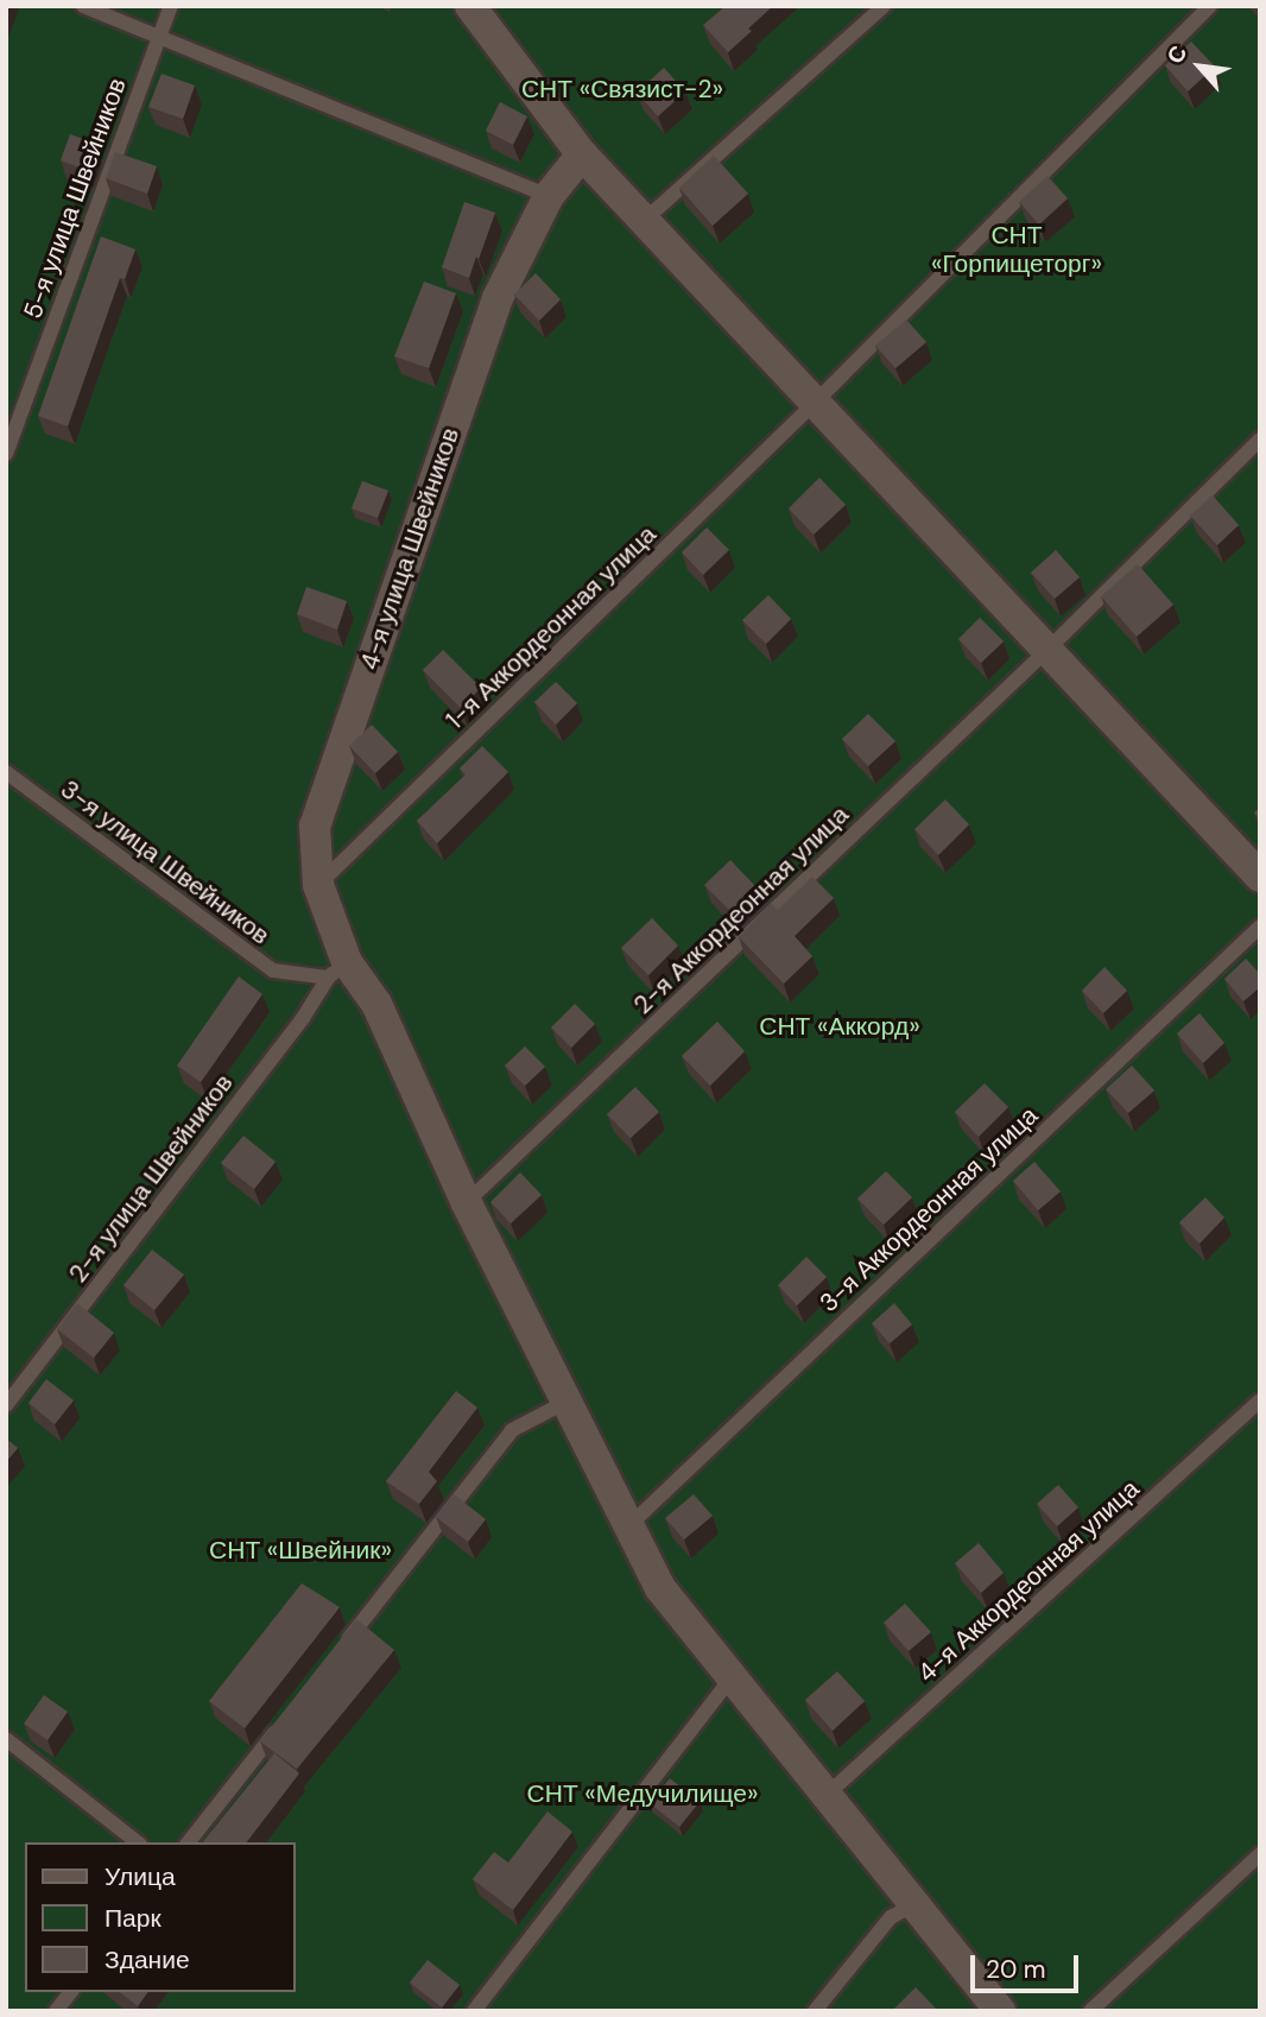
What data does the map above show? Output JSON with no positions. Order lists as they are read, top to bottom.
{
  "streets": {
    "street": ["4-я улица Швейников"],
    "lane": [
      "5-я улица Швейников",
      "1-я Аккордеонная улица",
      "3-я улица Швейников",
      "2-я Аккордеонная улица",
      "2-я улица Швейников",
      "3-я Аккордеонная улица",
      "4-я Аккордеонная улица"
    ]
  },
  "crossings": [
    ["4-я улица Швейников", "1-я Аккордеонная улица"],
    ["4-я улица Швейников", "3-я улица Швейников"],
    ["4-я улица Швейников", "2-я Аккордеонная улица"],
    ["4-я улица Швейников", "2-я улица Швейников"],
    ["4-я улица Швейников", "3-я Аккордеонная улица"],
    ["4-я улица Швейников", "4-я Аккордеонная улица"],
    ["3-я улица Швейников", "2-я улица Швейников"]
  ],
  "parks": [
    "СНТ «Связист-2»",
    "СНТ «Горпищеторг»",
    "СНТ «Аккорд»",
    "СНТ «Швейник»",
    "СНТ «Медучилище»"
  ],
  "legend": ["Улица", "Парк", "Здание"],
  "scale_bar": "20 m",
  "north": "top left"
}
